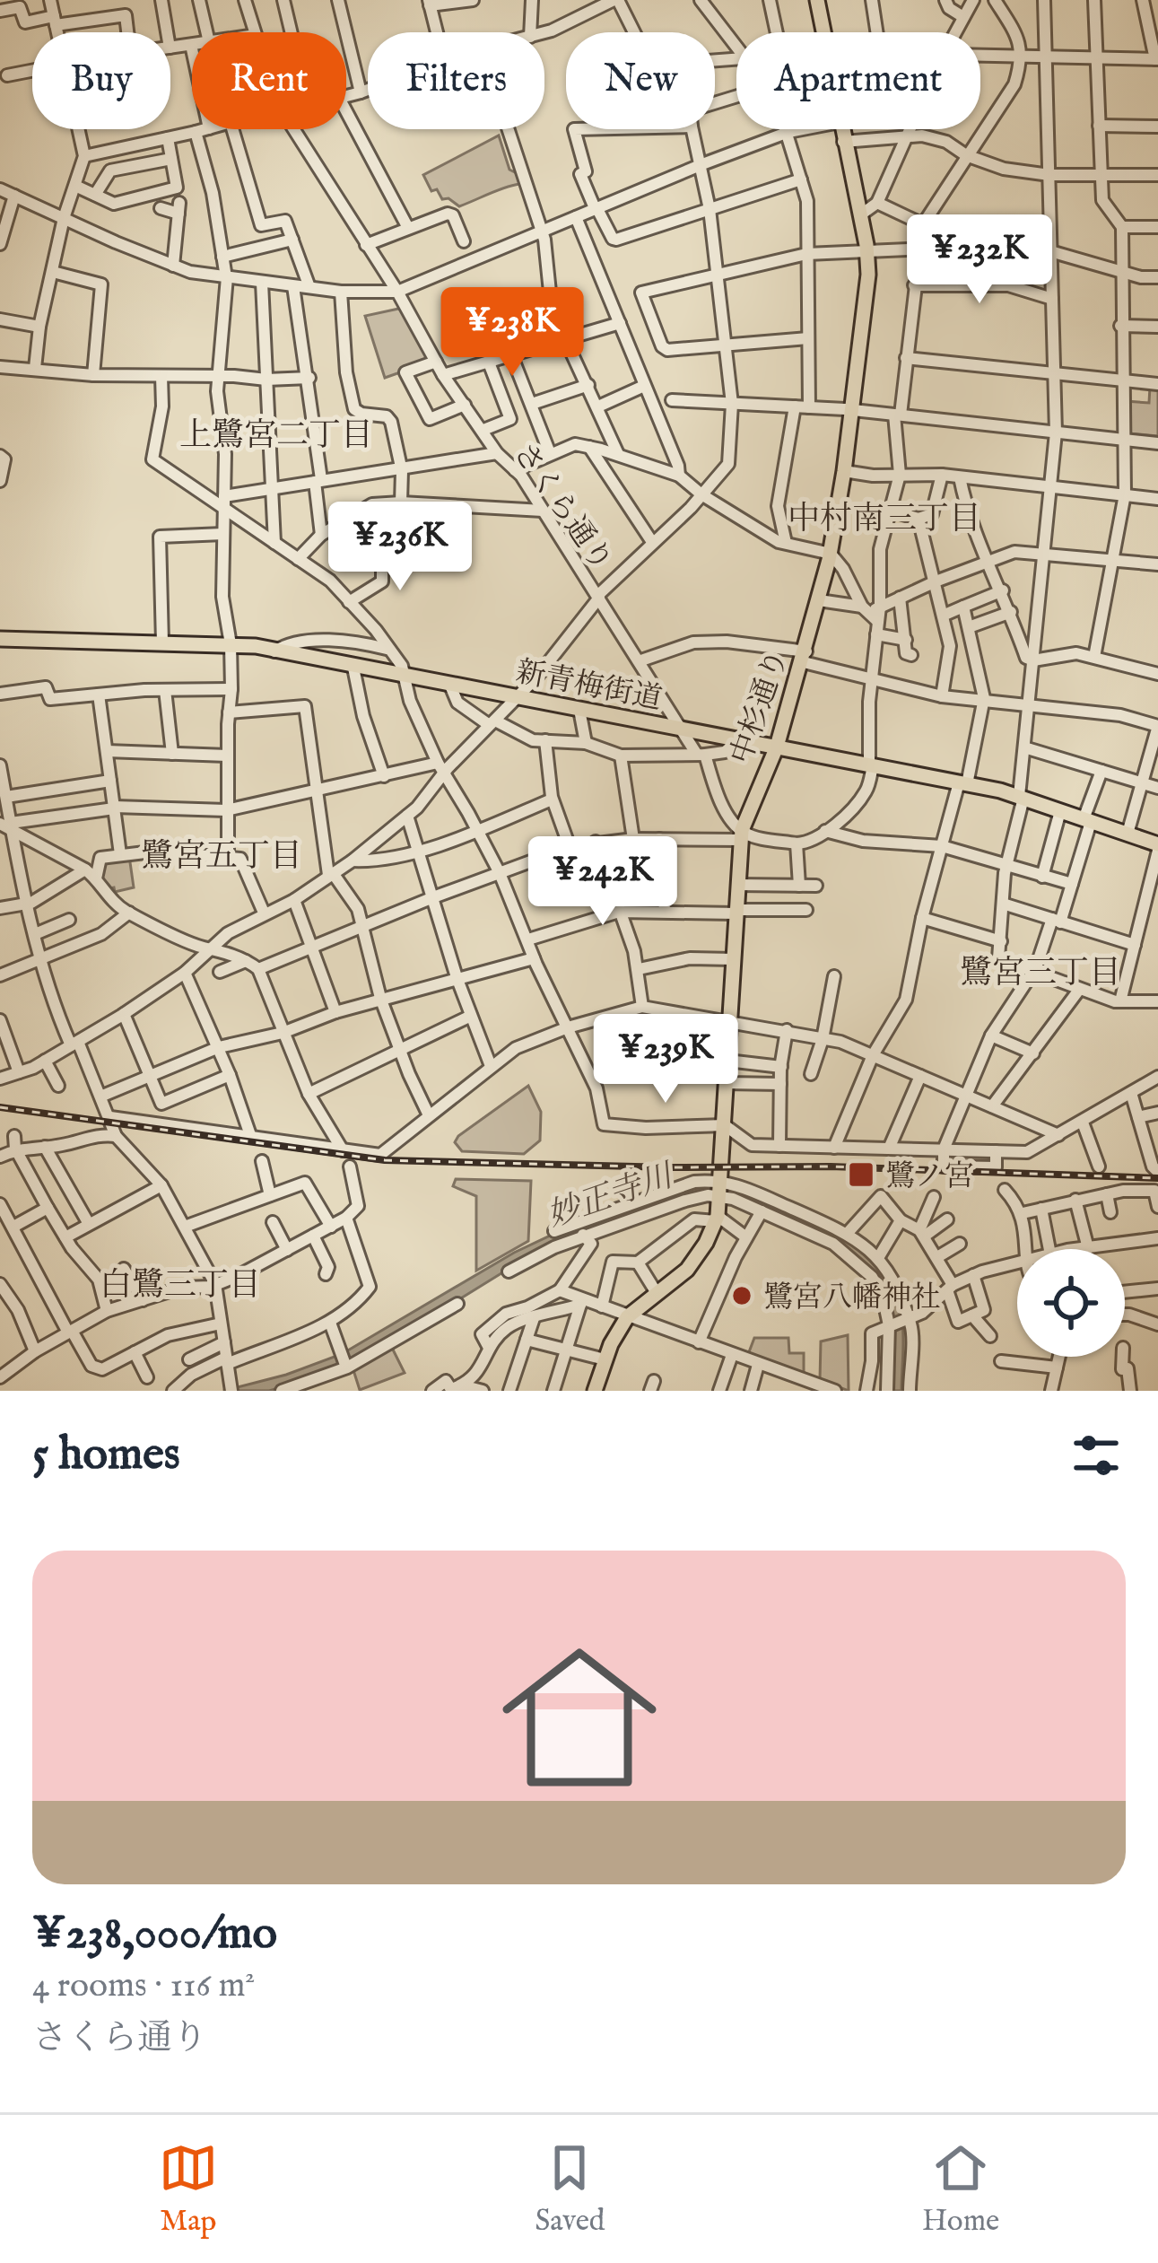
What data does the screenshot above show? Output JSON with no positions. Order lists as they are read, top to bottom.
{
  "streets": {
    "main road": ["新青梅街道", "中杉通り"],
    "street": ["さくら通り"]
  },
  "crossings": [
    ["さくら通り", "新青梅街道"],
    ["さくら通り", "中杉通り"],
    ["新青梅街道", "中杉通り"]
  ],
  "districts": [
    "上鷺宮二丁目",
    "中村南三丁目",
    "鷺宮五丁目",
    "鷺宮三丁目",
    "白鷺三丁目"
  ],
  "water": ["妙正寺川"],
  "places": {
    "transit": ["鷺ノ宮"],
    "other": ["鷺宮八幡神社"]
  },
  "page": {
    "chip": [
      "Buy",
      "Rent",
      "Filters",
      "New",
      "Apartment"
    ],
    "price": [
      "¥232K",
      "¥238K",
      "¥236K",
      "¥242K",
      "¥239K"
    ],
    "heading": "5 homes",
    "list": [
      {
        "name": "¥238,000/mo",
        "note": "4 rooms · 116 m² · さくら通り"
      }
    ],
    "tabs": ["Map", "Saved", "Home"]
  }
}
